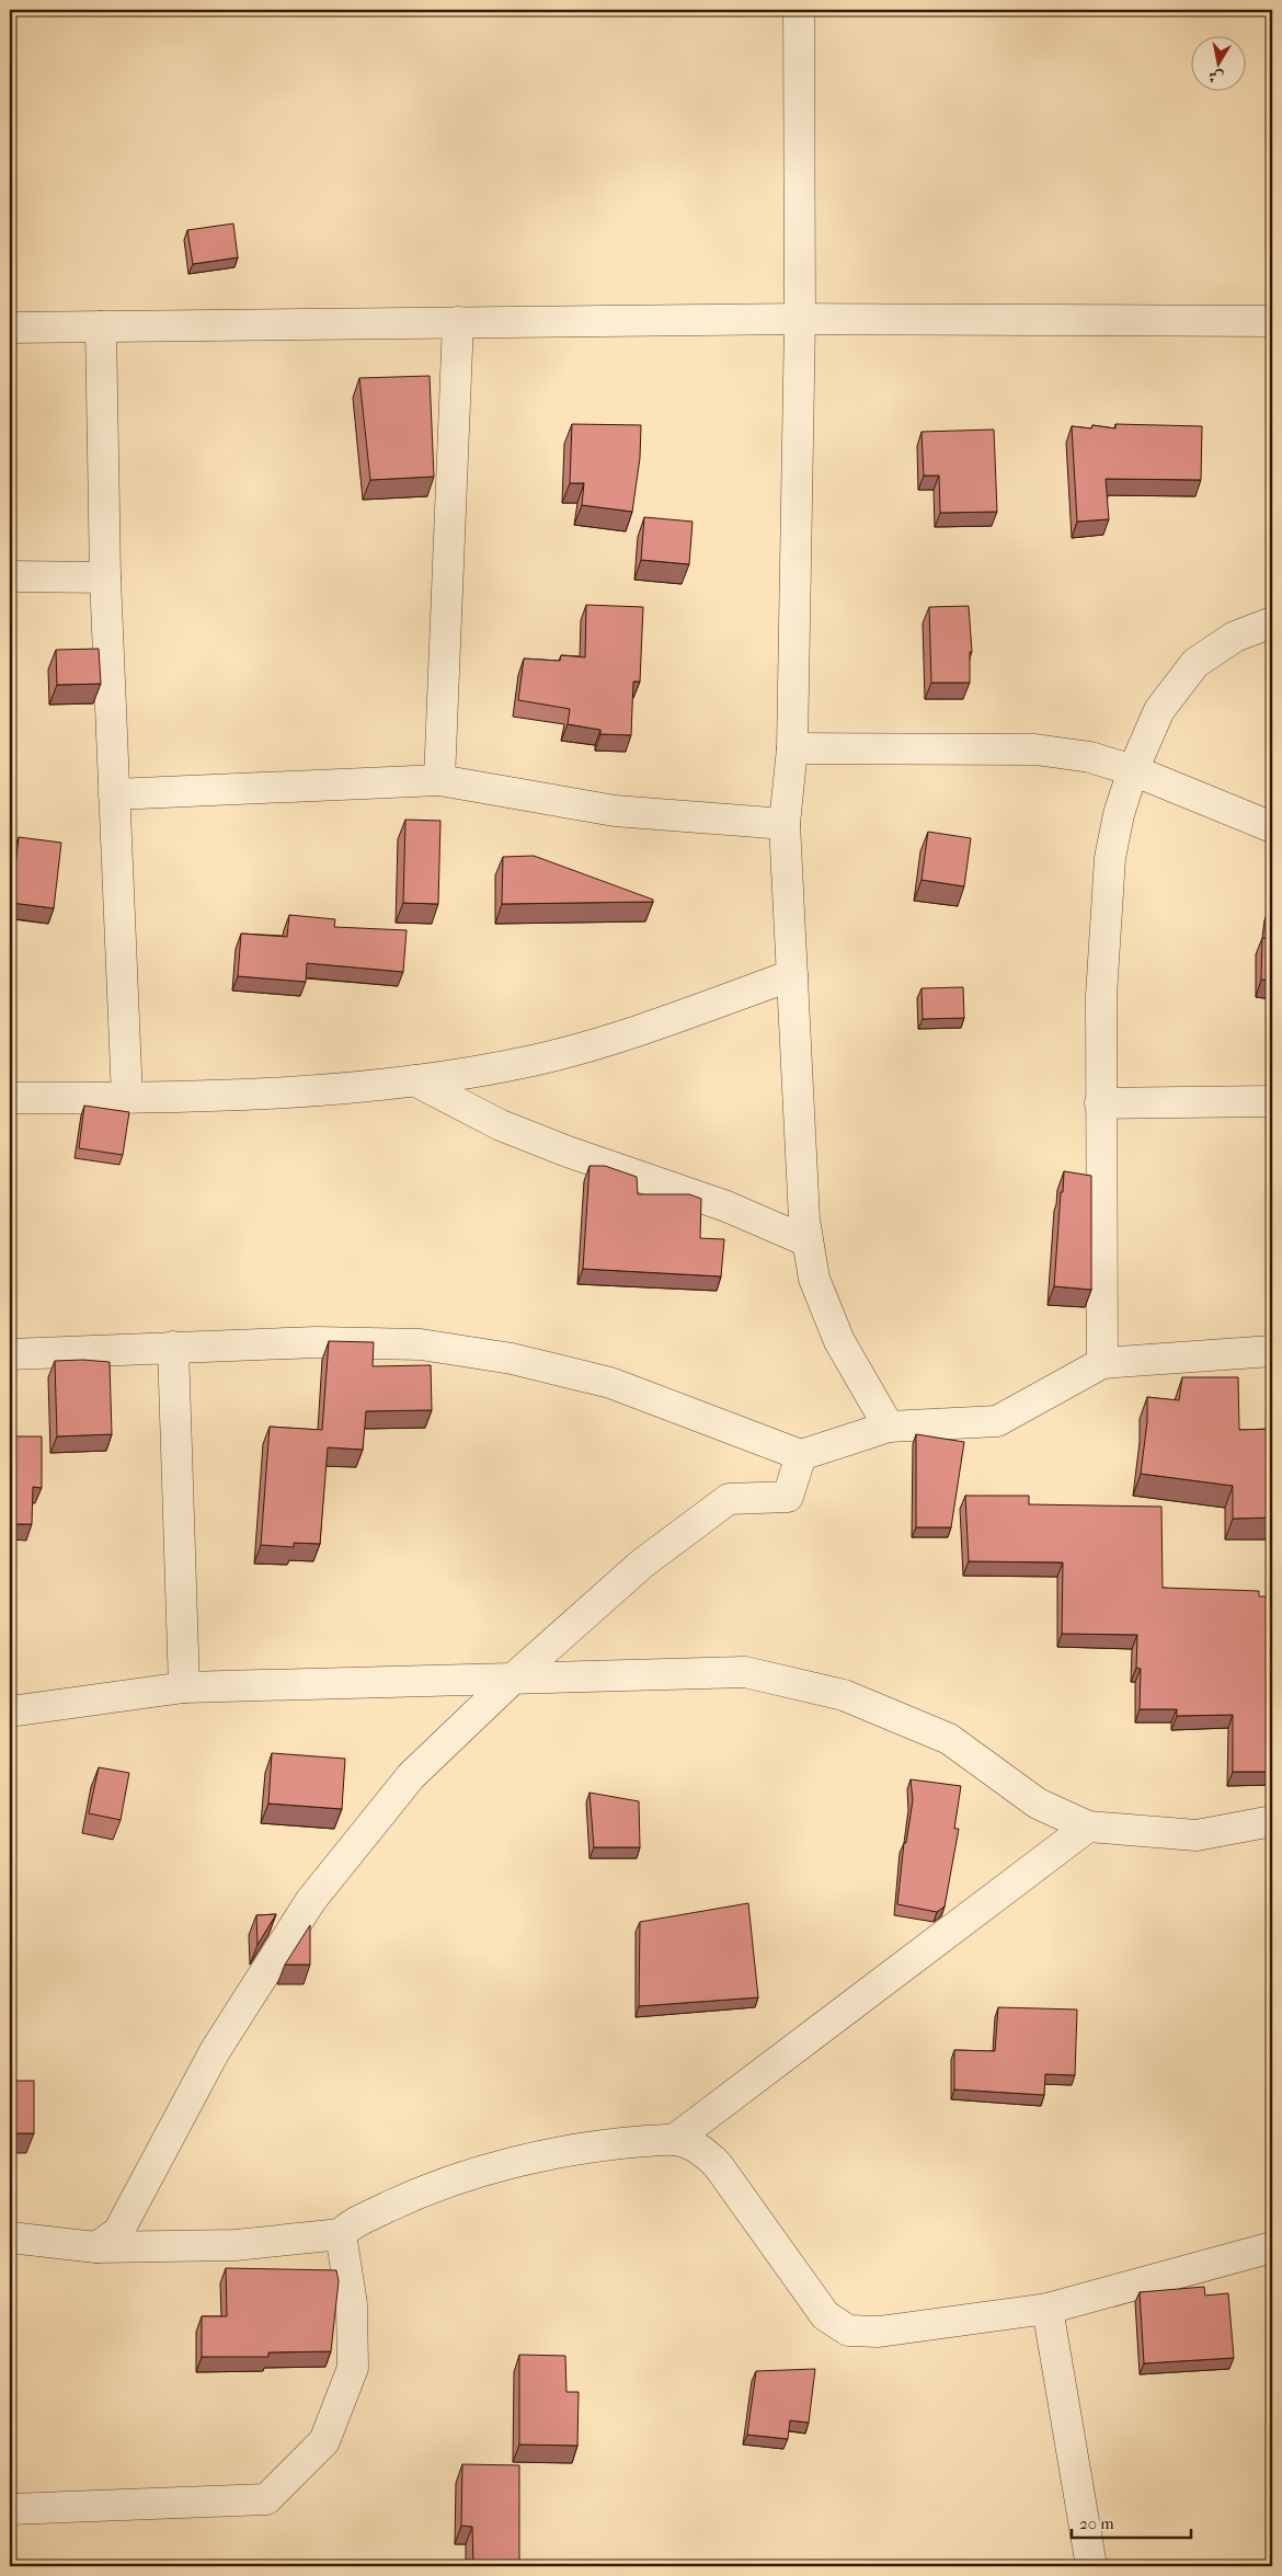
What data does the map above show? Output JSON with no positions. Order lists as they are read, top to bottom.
{
  "scale_bar": "20 m",
  "north": "bottom"
}
